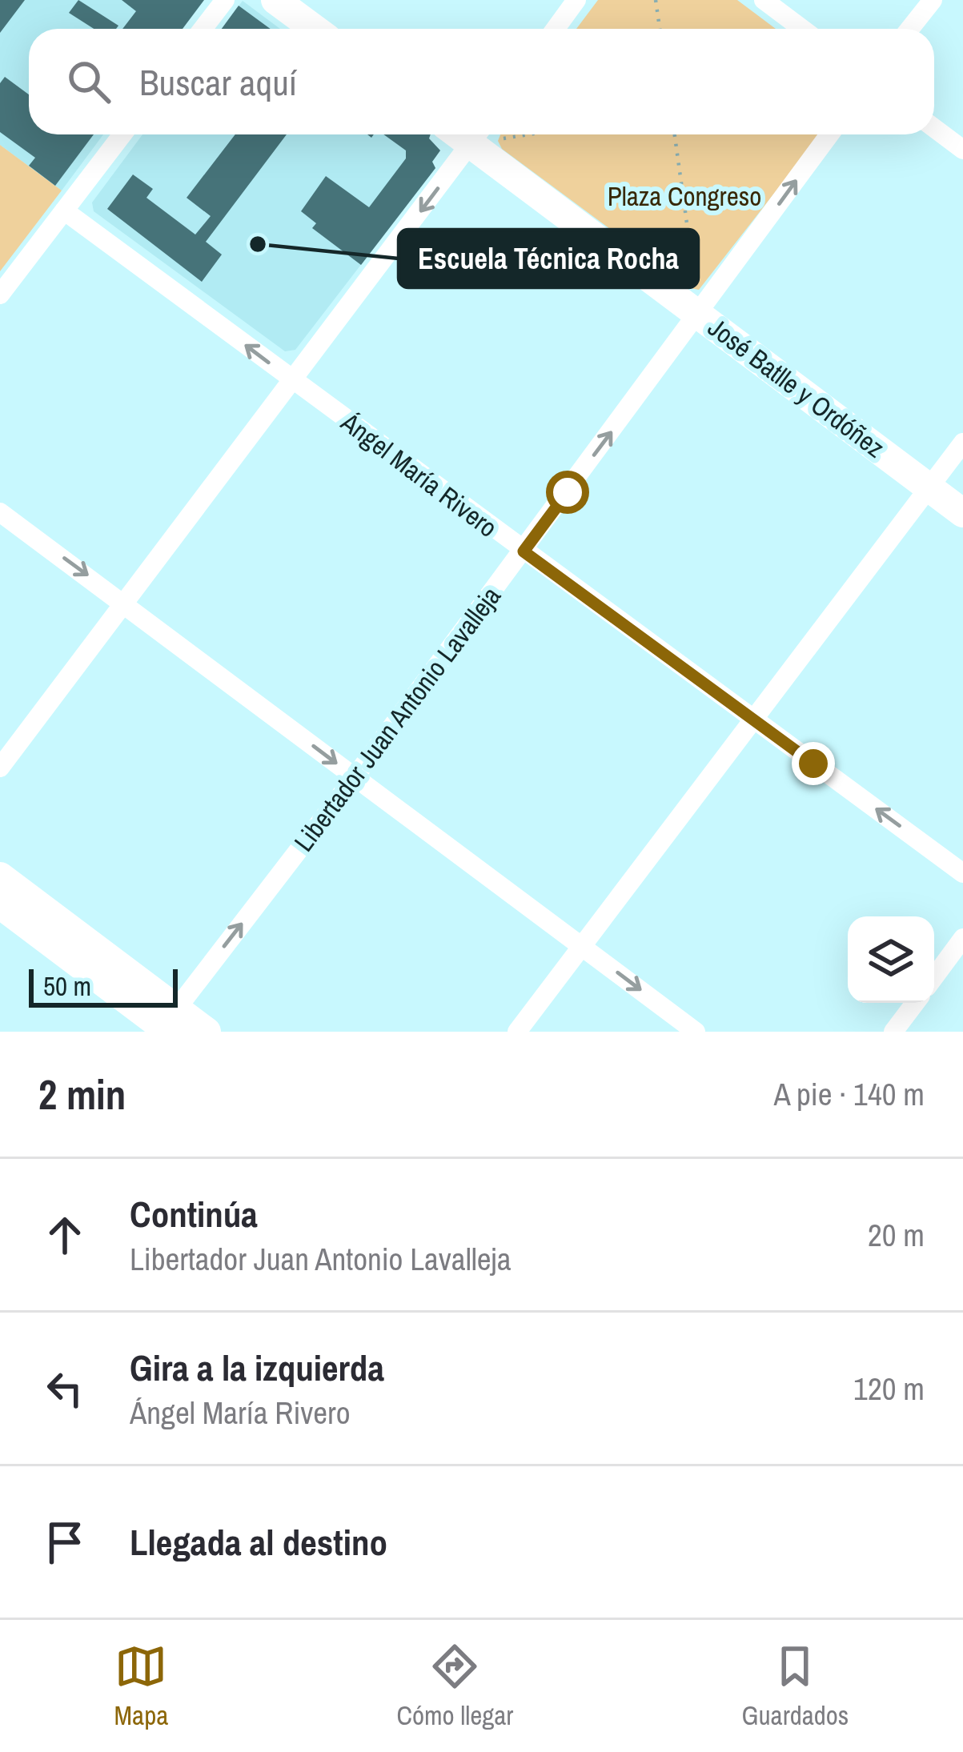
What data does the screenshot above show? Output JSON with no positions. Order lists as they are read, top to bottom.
{
  "streets": {
    "main road": ["José Batlle y Ordóñez"],
    "street": ["Ángel María Rivero", "Libertador Juan Antonio Lavalleja"]
  },
  "crossings": [
    ["José Batlle y Ordóñez", "Libertador Juan Antonio Lavalleja"],
    ["Ángel María Rivero", "Libertador Juan Antonio Lavalleja"]
  ],
  "one_way": ["Ángel María Rivero", "Libertador Juan Antonio Lavalleja"],
  "parks": ["Plaza Congreso"],
  "places": ["Escuela Técnica Rocha"],
  "scale_bar": "50 m",
  "page": {
    "search": "Buscar aquí",
    "scale": "50 m",
    "heading": ["2 min", "A pie · 140 m"],
    "list": [
      ["Continúa", "Libertador Juan Antonio Lavalleja", "20 m"],
      ["Gira a la izquierda", "Ángel María Rivero", "120 m"],
      "Llegada al destino"
    ],
    "nav": ["Mapa", "Cómo llegar", "Guardados"]
  }
}
